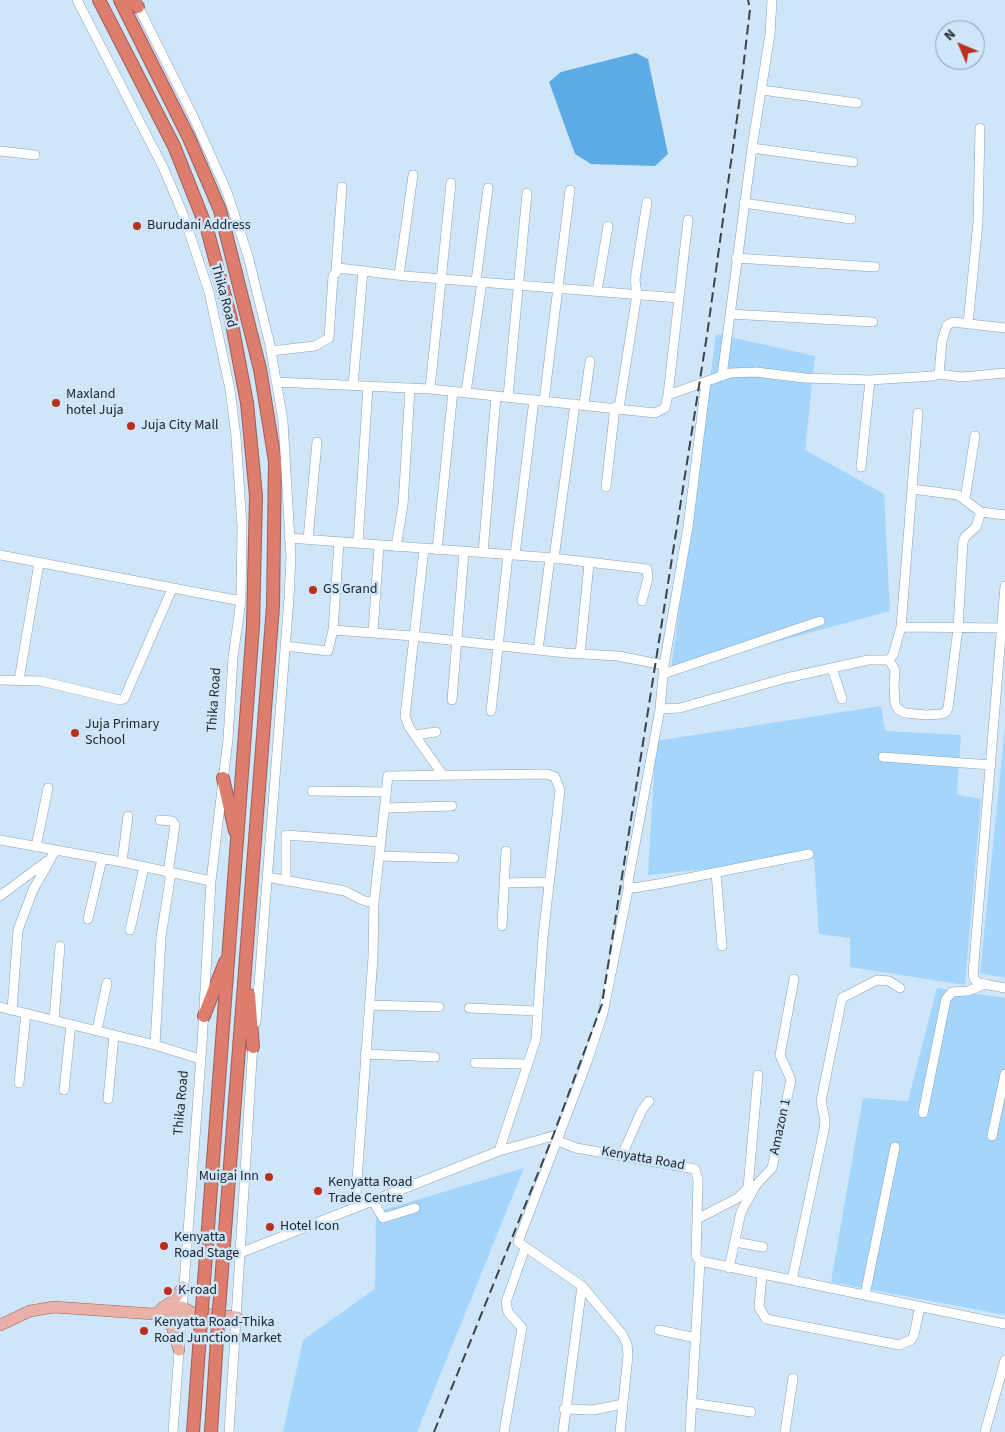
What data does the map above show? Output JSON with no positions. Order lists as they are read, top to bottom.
{
  "streets": {
    "highway": ["Thika Road"],
    "street": ["Amazon 1", "Kenyatta Road"]
  },
  "places": [
    "Burudani Address",
    "Maxland hotel Juja",
    "Juja City Mall",
    "GS Grand",
    "Juja Primary School",
    "Muigai Inn",
    "Kenyatta Road Trade Centre",
    "Hotel Icon",
    "Kenyatta Road Stage",
    "K-road",
    "Kenyatta Road-Thika Road Junction Market"
  ],
  "north": "top left"
}
